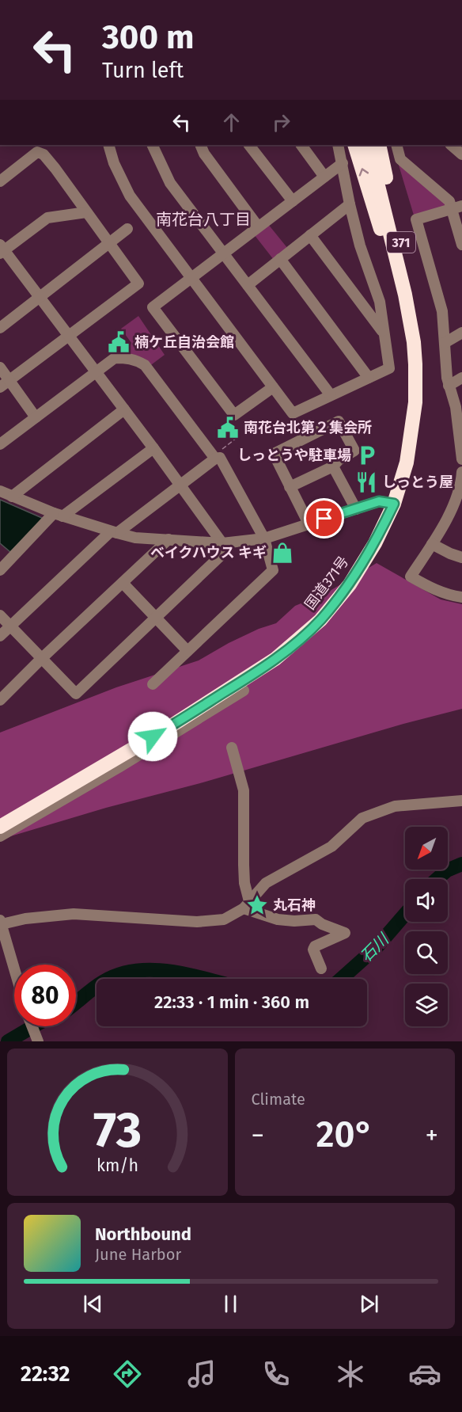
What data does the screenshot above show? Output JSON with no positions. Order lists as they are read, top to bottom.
{
  "streets": {
    "highway": ["371", "国道371号"]
  },
  "crossings": [
    ["371", "国道371号"]
  ],
  "districts": ["南花台八丁目"],
  "water": ["石川"],
  "places": {
    "public building": ["楠ケ丘自治会館", "南花台北第２集会所"],
    "parking": ["しっとうや駐車場"],
    "restaurant": ["しっとう屋"],
    "shop": ["ベイクハウス キギ"],
    "place": ["丸石神"]
  },
  "north": "bottom left",
  "page": {
    "turn": ["300 m", "Turn left"],
    "limit": "80",
    "trip": "22:33 · 1 min · 360 m",
    "tile": "Climate",
    "heat": ["−", "20°", "+"],
    "song": ["Northbound", "June Harbor"],
    "tabs": "22:32",
    "gauge": ["73", "km/h"]
  }
}
